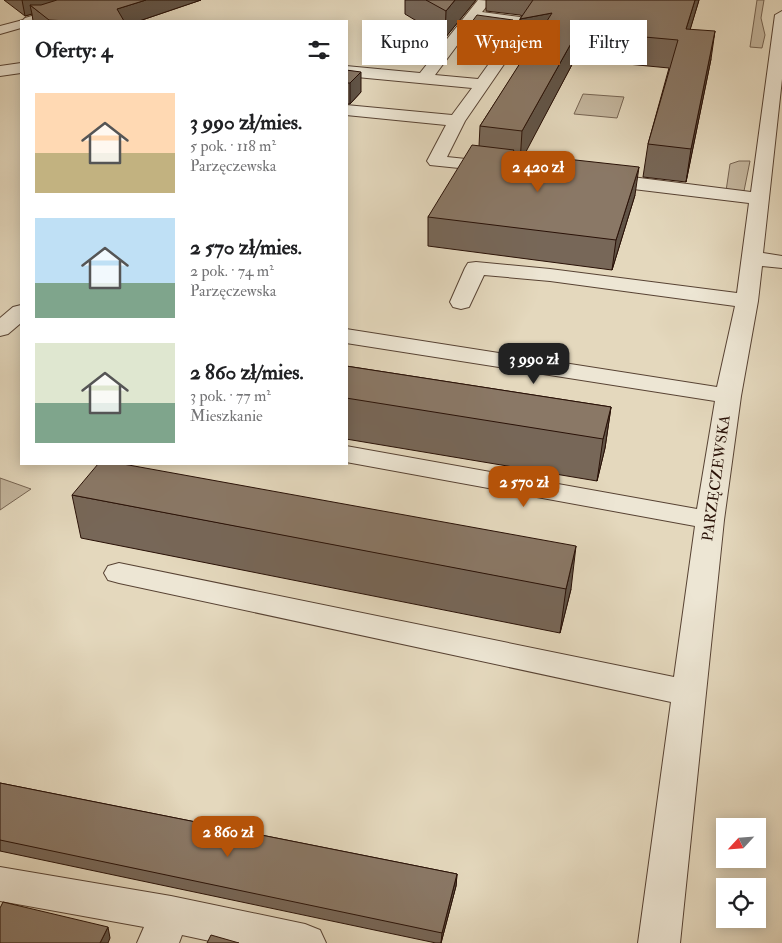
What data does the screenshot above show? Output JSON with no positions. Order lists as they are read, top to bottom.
{
  "streets": {
    "street": ["PARZĘCZEWSKA"]
  },
  "north": "bottom left",
  "page": {
    "chip": ["Kupno", "Wynajem", "Filtry"],
    "heading": "Oferty: 4",
    "list": [
      {
        "name": "3 990 zł/mies.",
        "note": "5 pok. · 118 m² · Parzęczewska"
      },
      {
        "name": "2 570 zł/mies.",
        "note": "2 pok. · 74 m² · Parzęczewska"
      },
      {
        "name": "2 860 zł/mies.",
        "note": "3 pok. · 77 m² · Mieszkanie"
      }
    ],
    "price": [
      "2 420 zł",
      "3 990 zł",
      "2 570 zł",
      "2 860 zł"
    ]
  }
}
